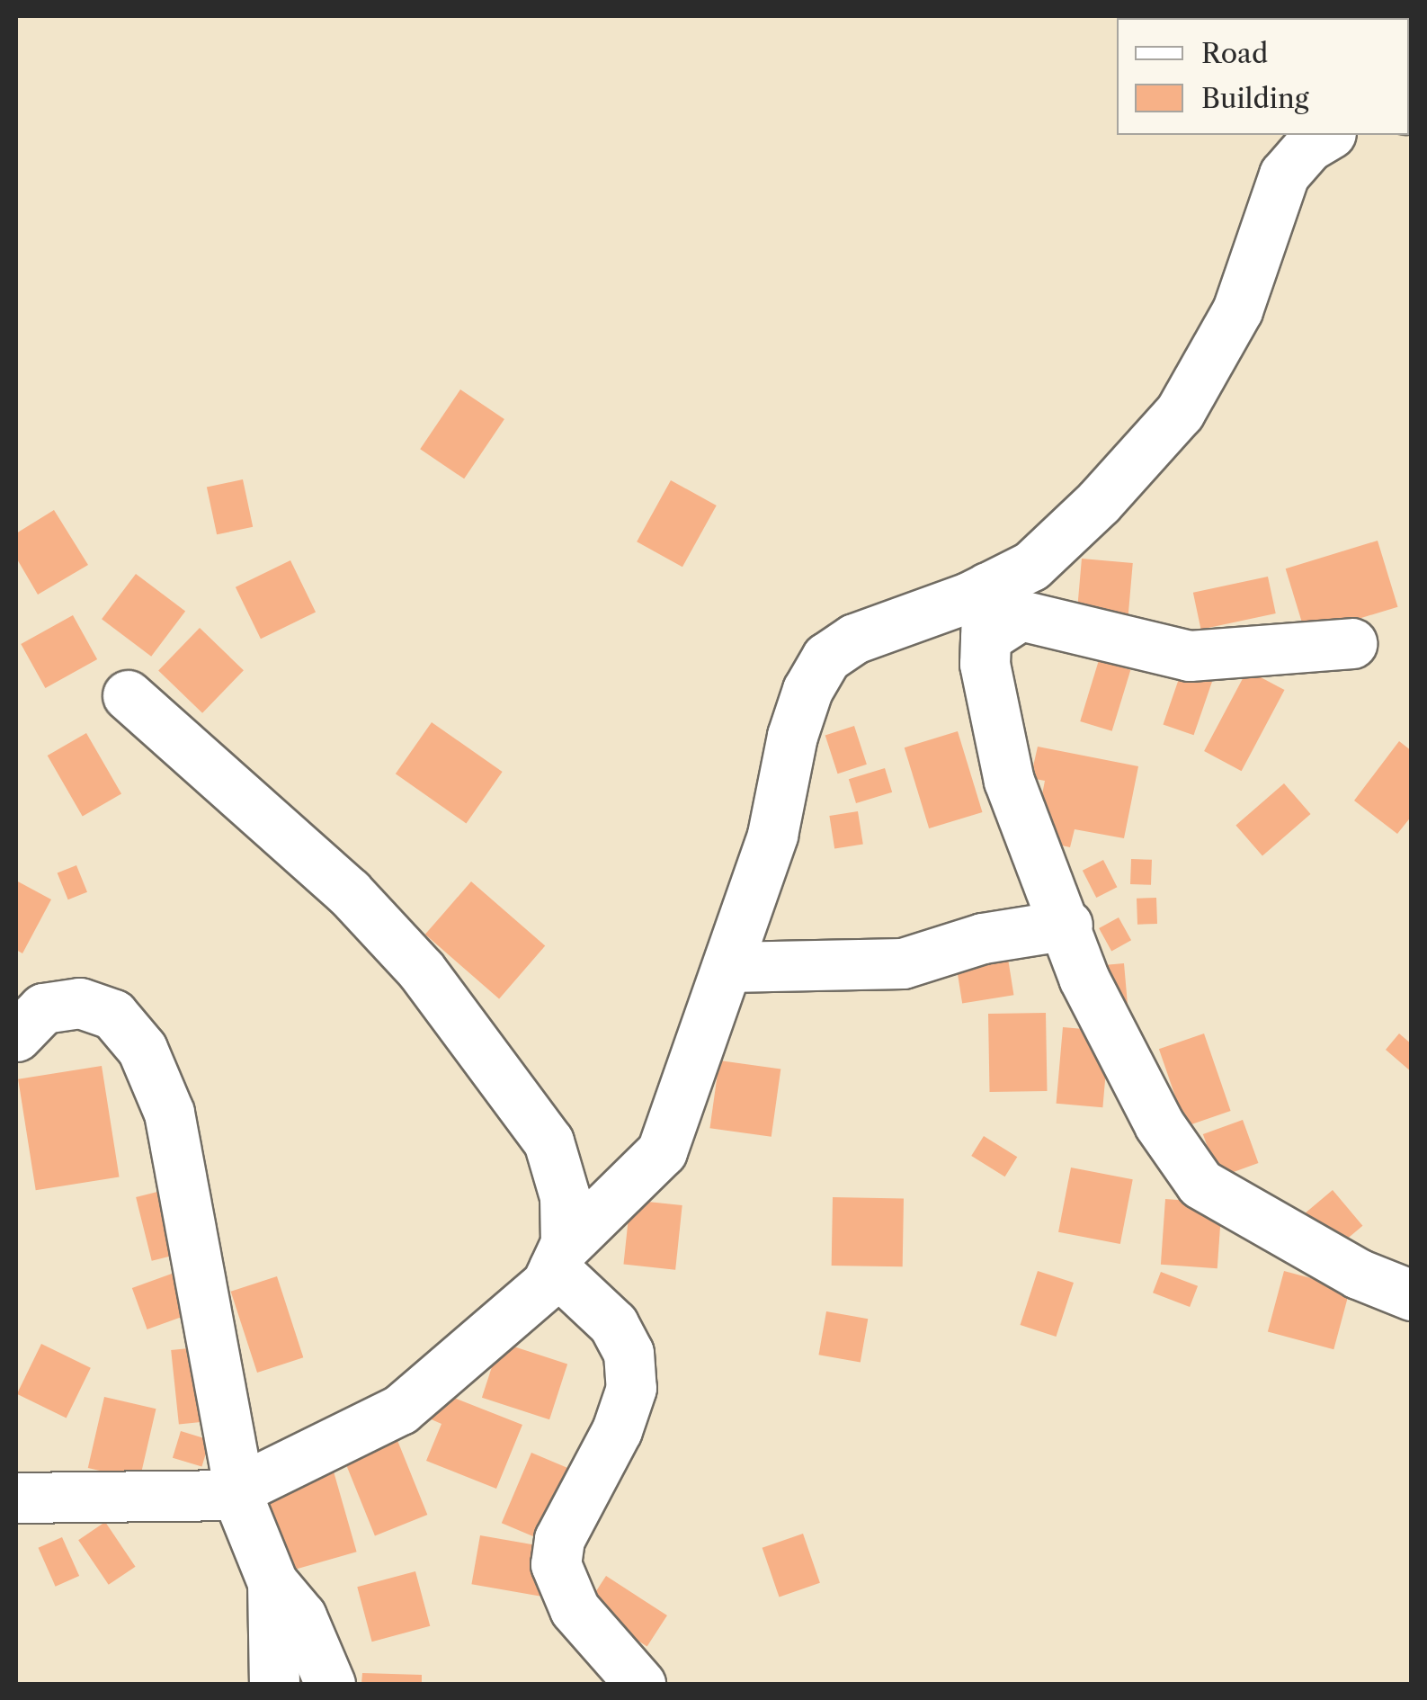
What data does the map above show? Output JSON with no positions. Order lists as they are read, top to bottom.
{
  "legend": ["Road", "Building"]
}
